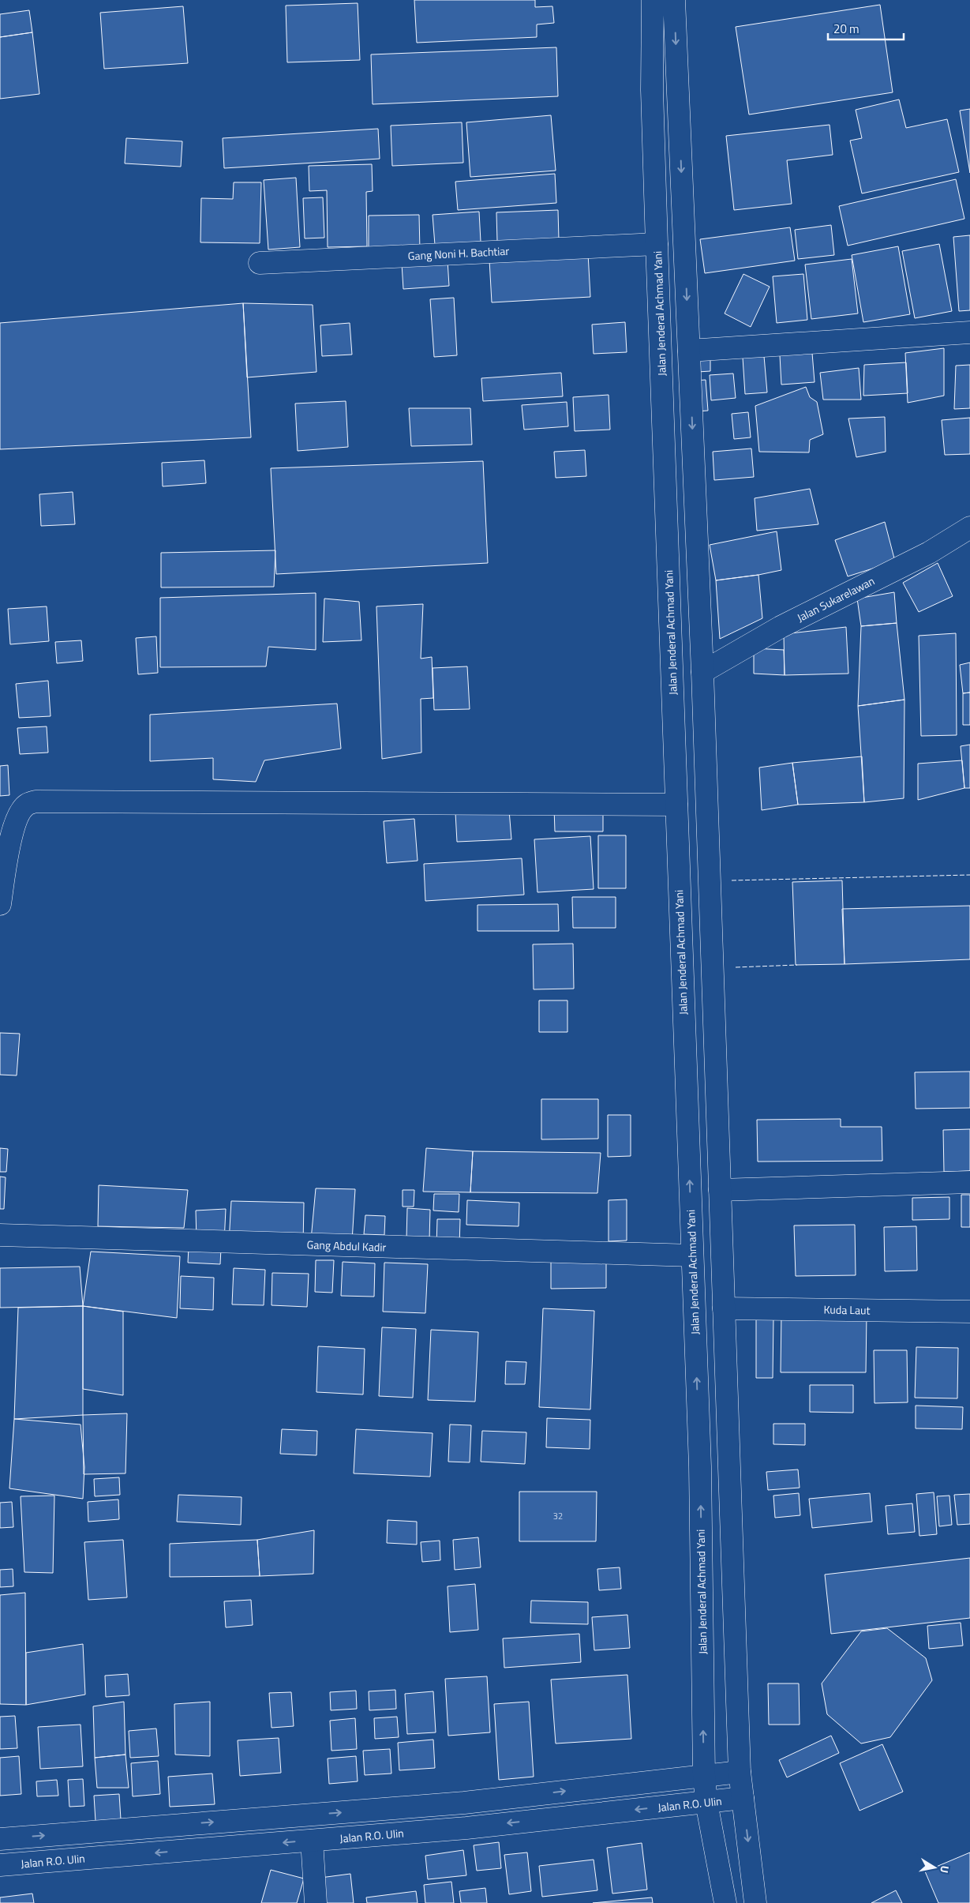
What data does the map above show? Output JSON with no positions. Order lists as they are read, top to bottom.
{
  "streets": {
    "main road": [
      "Gang Noni H. Bachtiar",
      "Jalan Jenderal Achmad Yani",
      "Jalan Sukarelawan",
      "Gang Abdul Kadir",
      "Kuda Laut",
      "Jalan R.O. Ulin"
    ]
  },
  "crossings": [
    ["Gang Noni H. Bachtiar", "Jalan Jenderal Achmad Yani"],
    ["Jalan Jenderal Achmad Yani", "Gang Abdul Kadir"],
    ["Jalan Jenderal Achmad Yani", "Jalan R.O. Ulin"]
  ],
  "house_numbers": ["32"],
  "scale_bar": "20 m",
  "north": "right"
}
